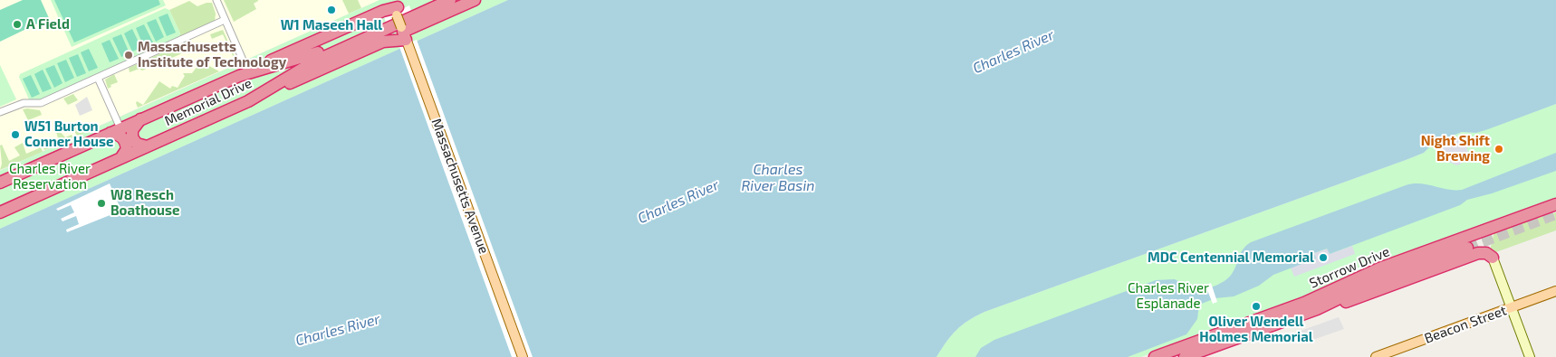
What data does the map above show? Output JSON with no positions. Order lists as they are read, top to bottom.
{
  "streets": {
    "highway": ["Memorial Drive", "Storrow Drive"],
    "main road": ["Massachusetts Avenue", "Beacon Street"]
  },
  "water": ["Charles River", "Charles River Basin"],
  "parks": ["Charles River Reservation", "Charles River Esplanade"],
  "places": [
    "W1 Maseeh Hall",
    "A Field",
    "Massachusetts Institute of Technology",
    "W51 Burton Conner House",
    "Night Shift Brewing",
    "W8 Resch Boathouse",
    "MDC Centennial Memorial",
    "Oliver Wendell Holmes Memorial"
  ]
}
